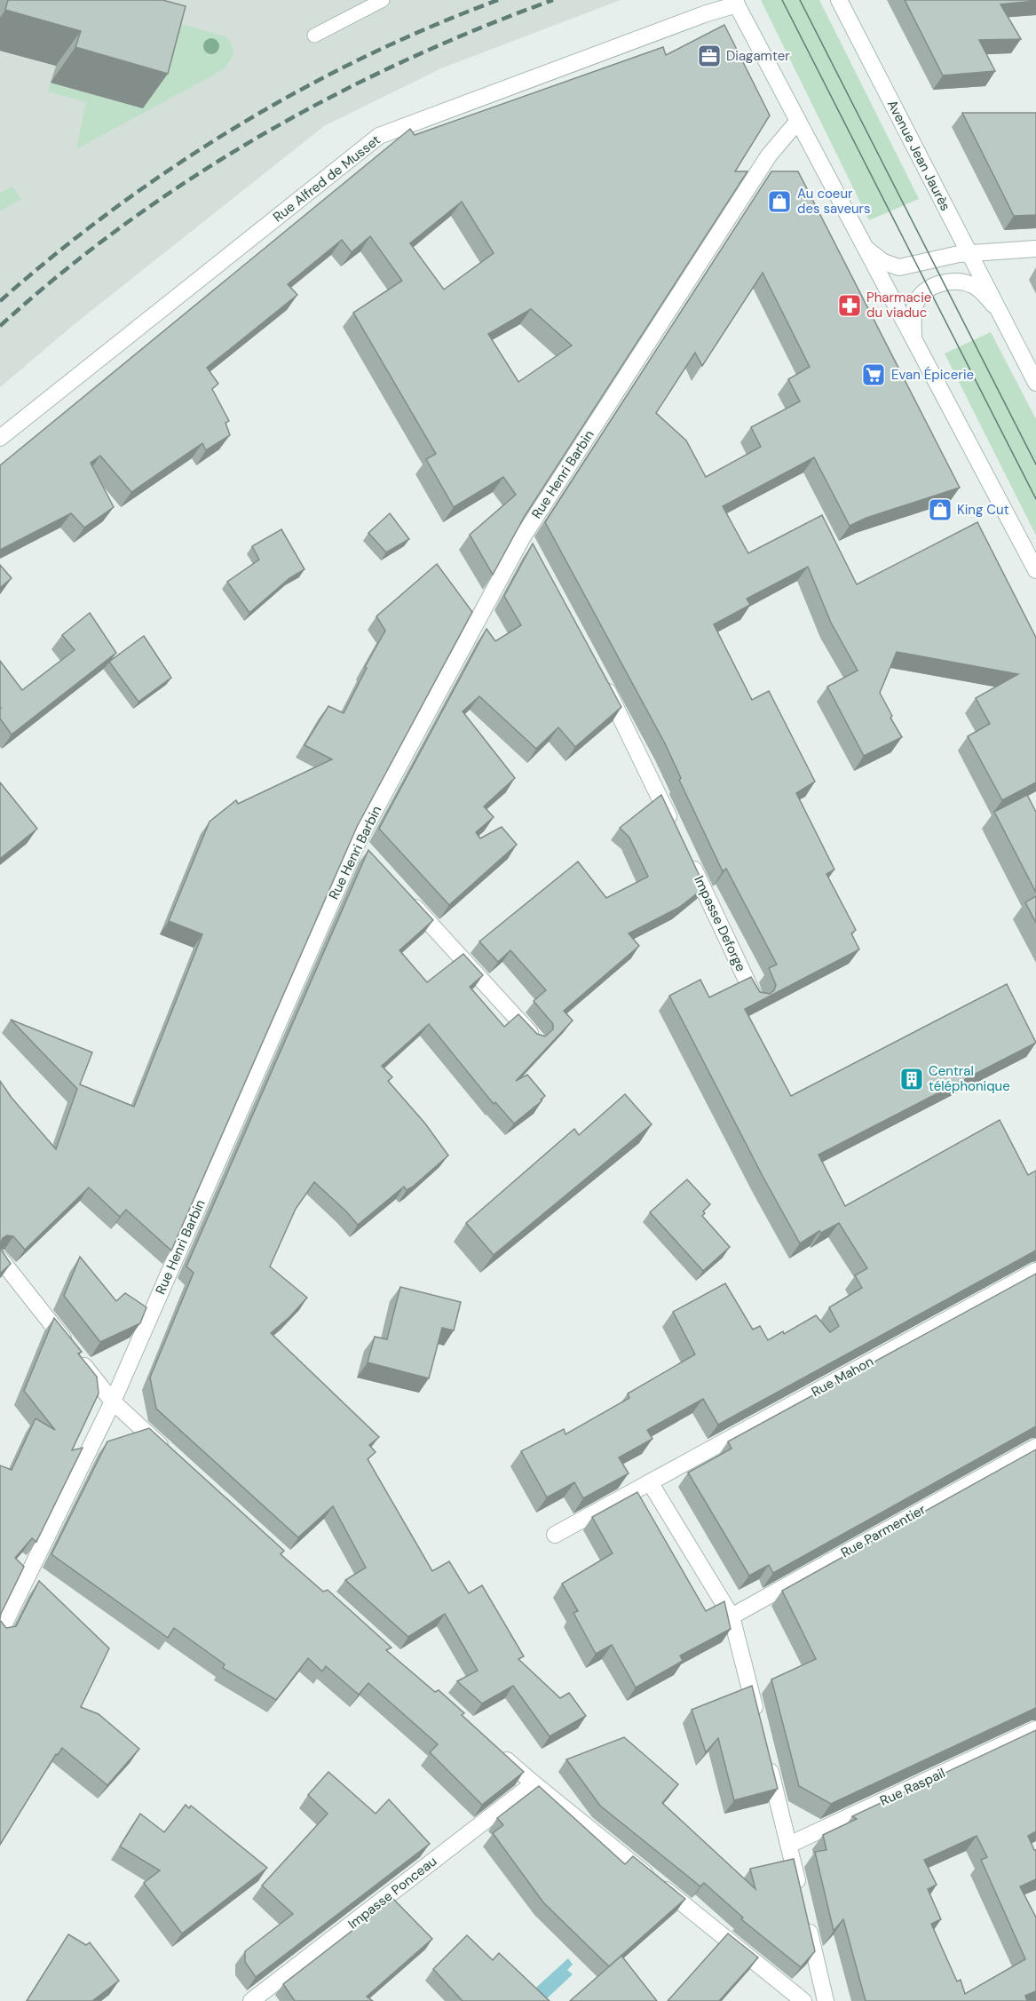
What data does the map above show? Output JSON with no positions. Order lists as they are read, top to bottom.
{
  "streets": {
    "street": [
      "Avenue Jean Jaurès",
      "Rue Alfred de Musset",
      "Rue Henri Barbin",
      "Impasse Deforge",
      "Rue Mahon",
      "Rue Parmentier",
      "Rue Raspail",
      "Impasse Ponceau"
    ]
  },
  "crossings": [
    ["Avenue Jean Jaurès", "Rue Alfred de Musset"],
    ["Avenue Jean Jaurès", "Rue Henri Barbin"]
  ],
  "places": {
    "office": ["Diagamter"],
    "shop": ["Au coeur des saveurs", "King Cut"],
    "pharmacy": ["Pharmacie du viaduc"],
    "supermarket": ["Evan Épicerie"],
    "building": ["Central téléphonique"]
  }
}
